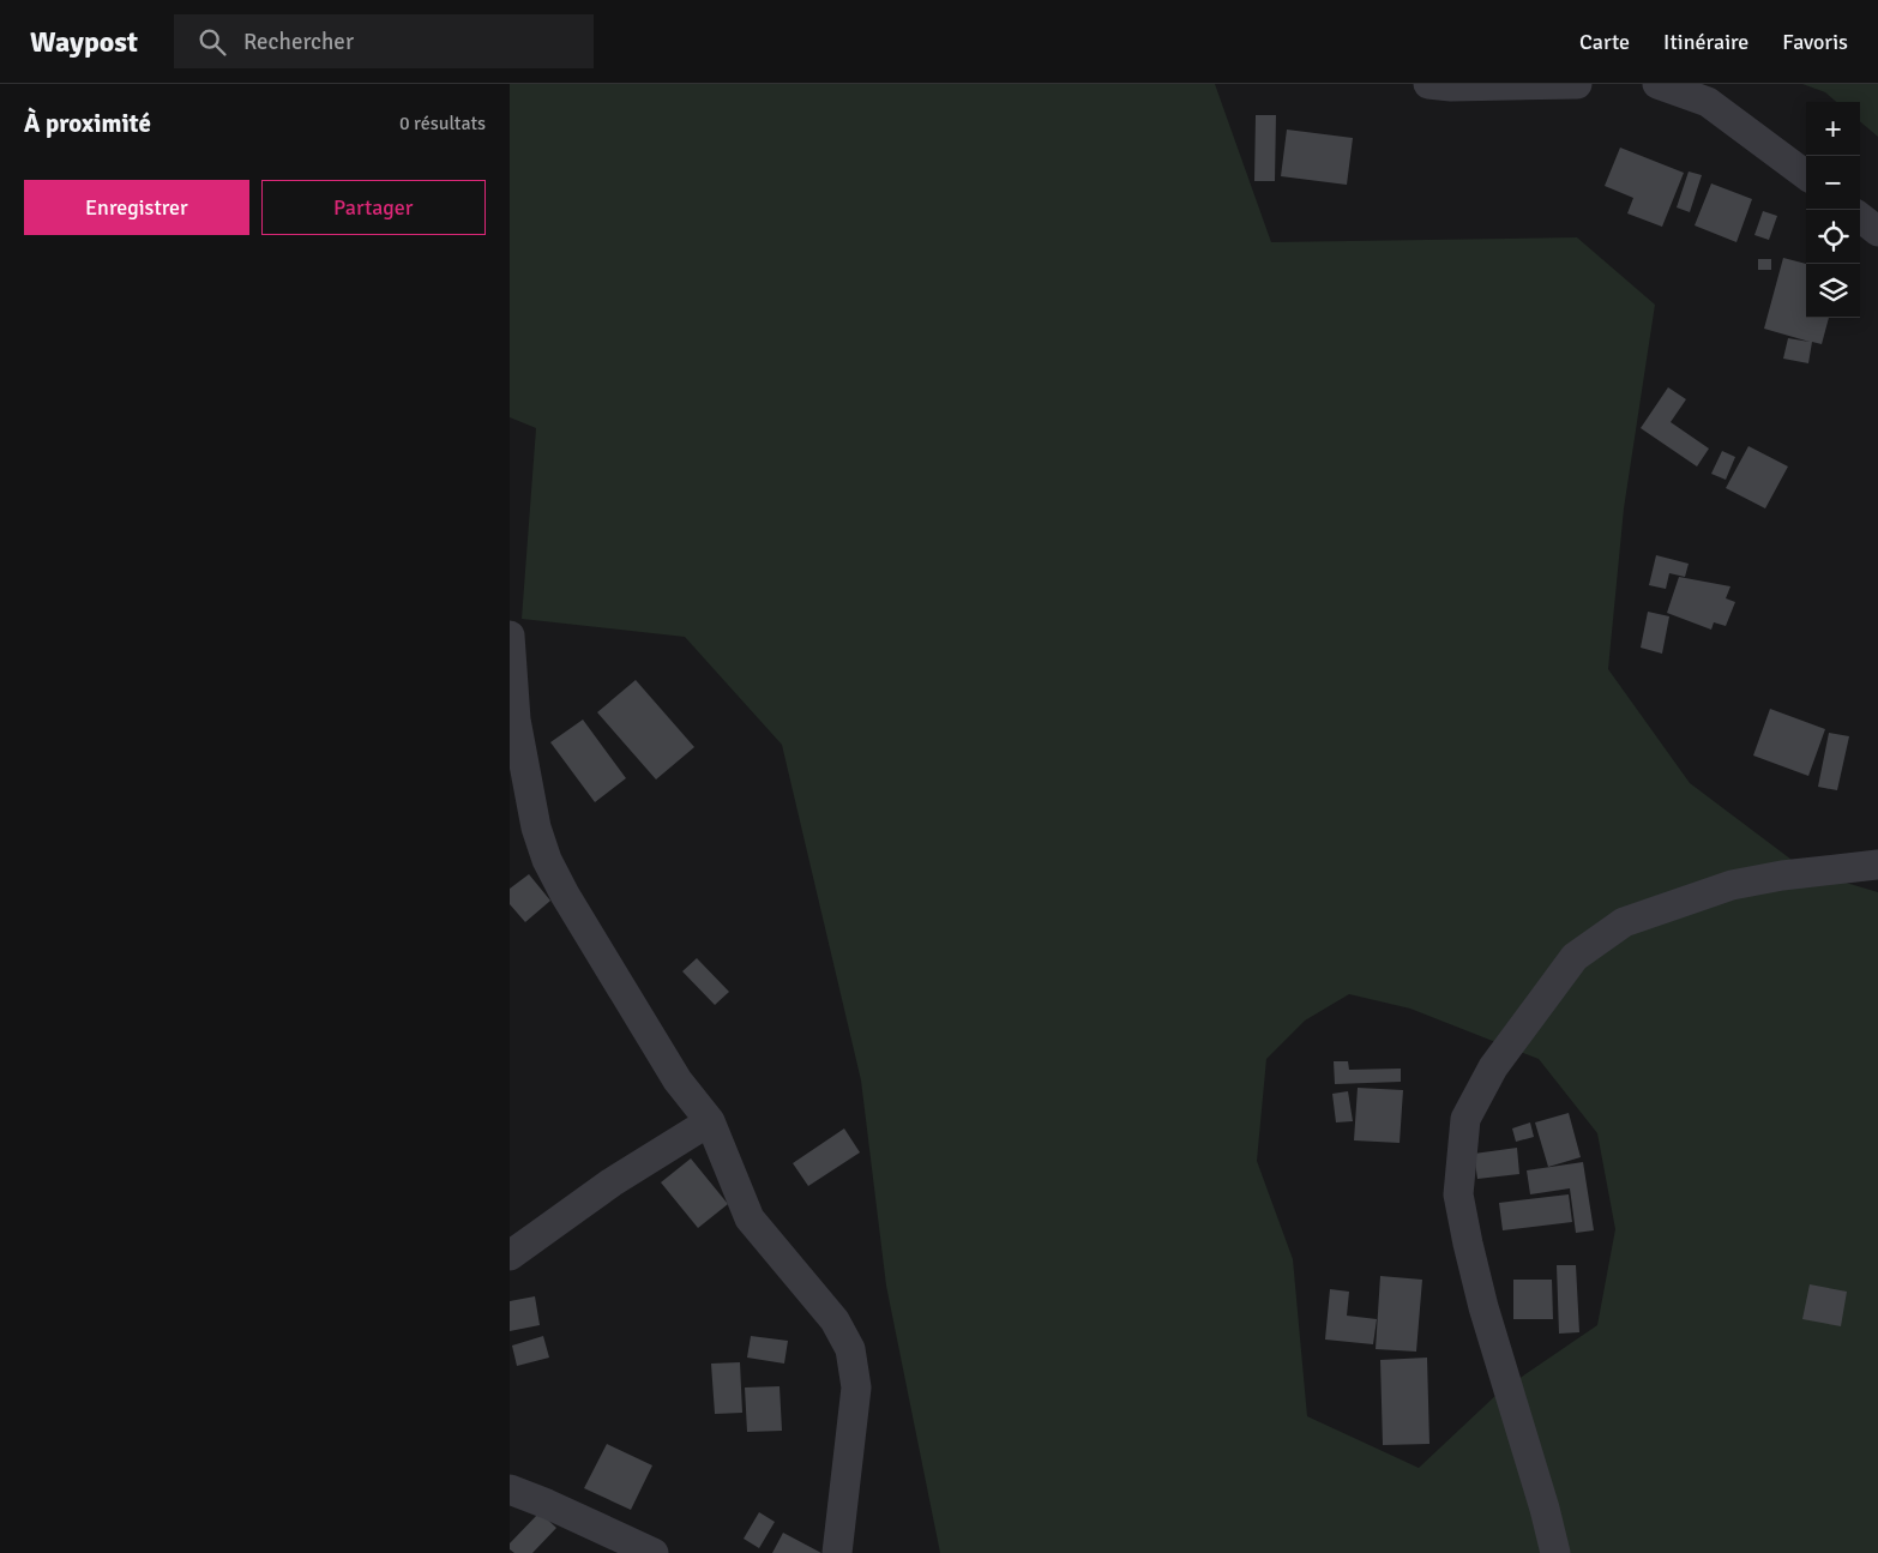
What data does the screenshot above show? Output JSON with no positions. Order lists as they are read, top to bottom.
{
  "page": {
    "header": "Waypost",
    "search": "Rechercher",
    "nav": ["Carte", "Itinéraire", "Favoris"],
    "heading": ["À proximité", "0 résultats"],
    "map_buttons": ["+", "−"],
    "buttons": ["Enregistrer", "Partager"]
  }
}
